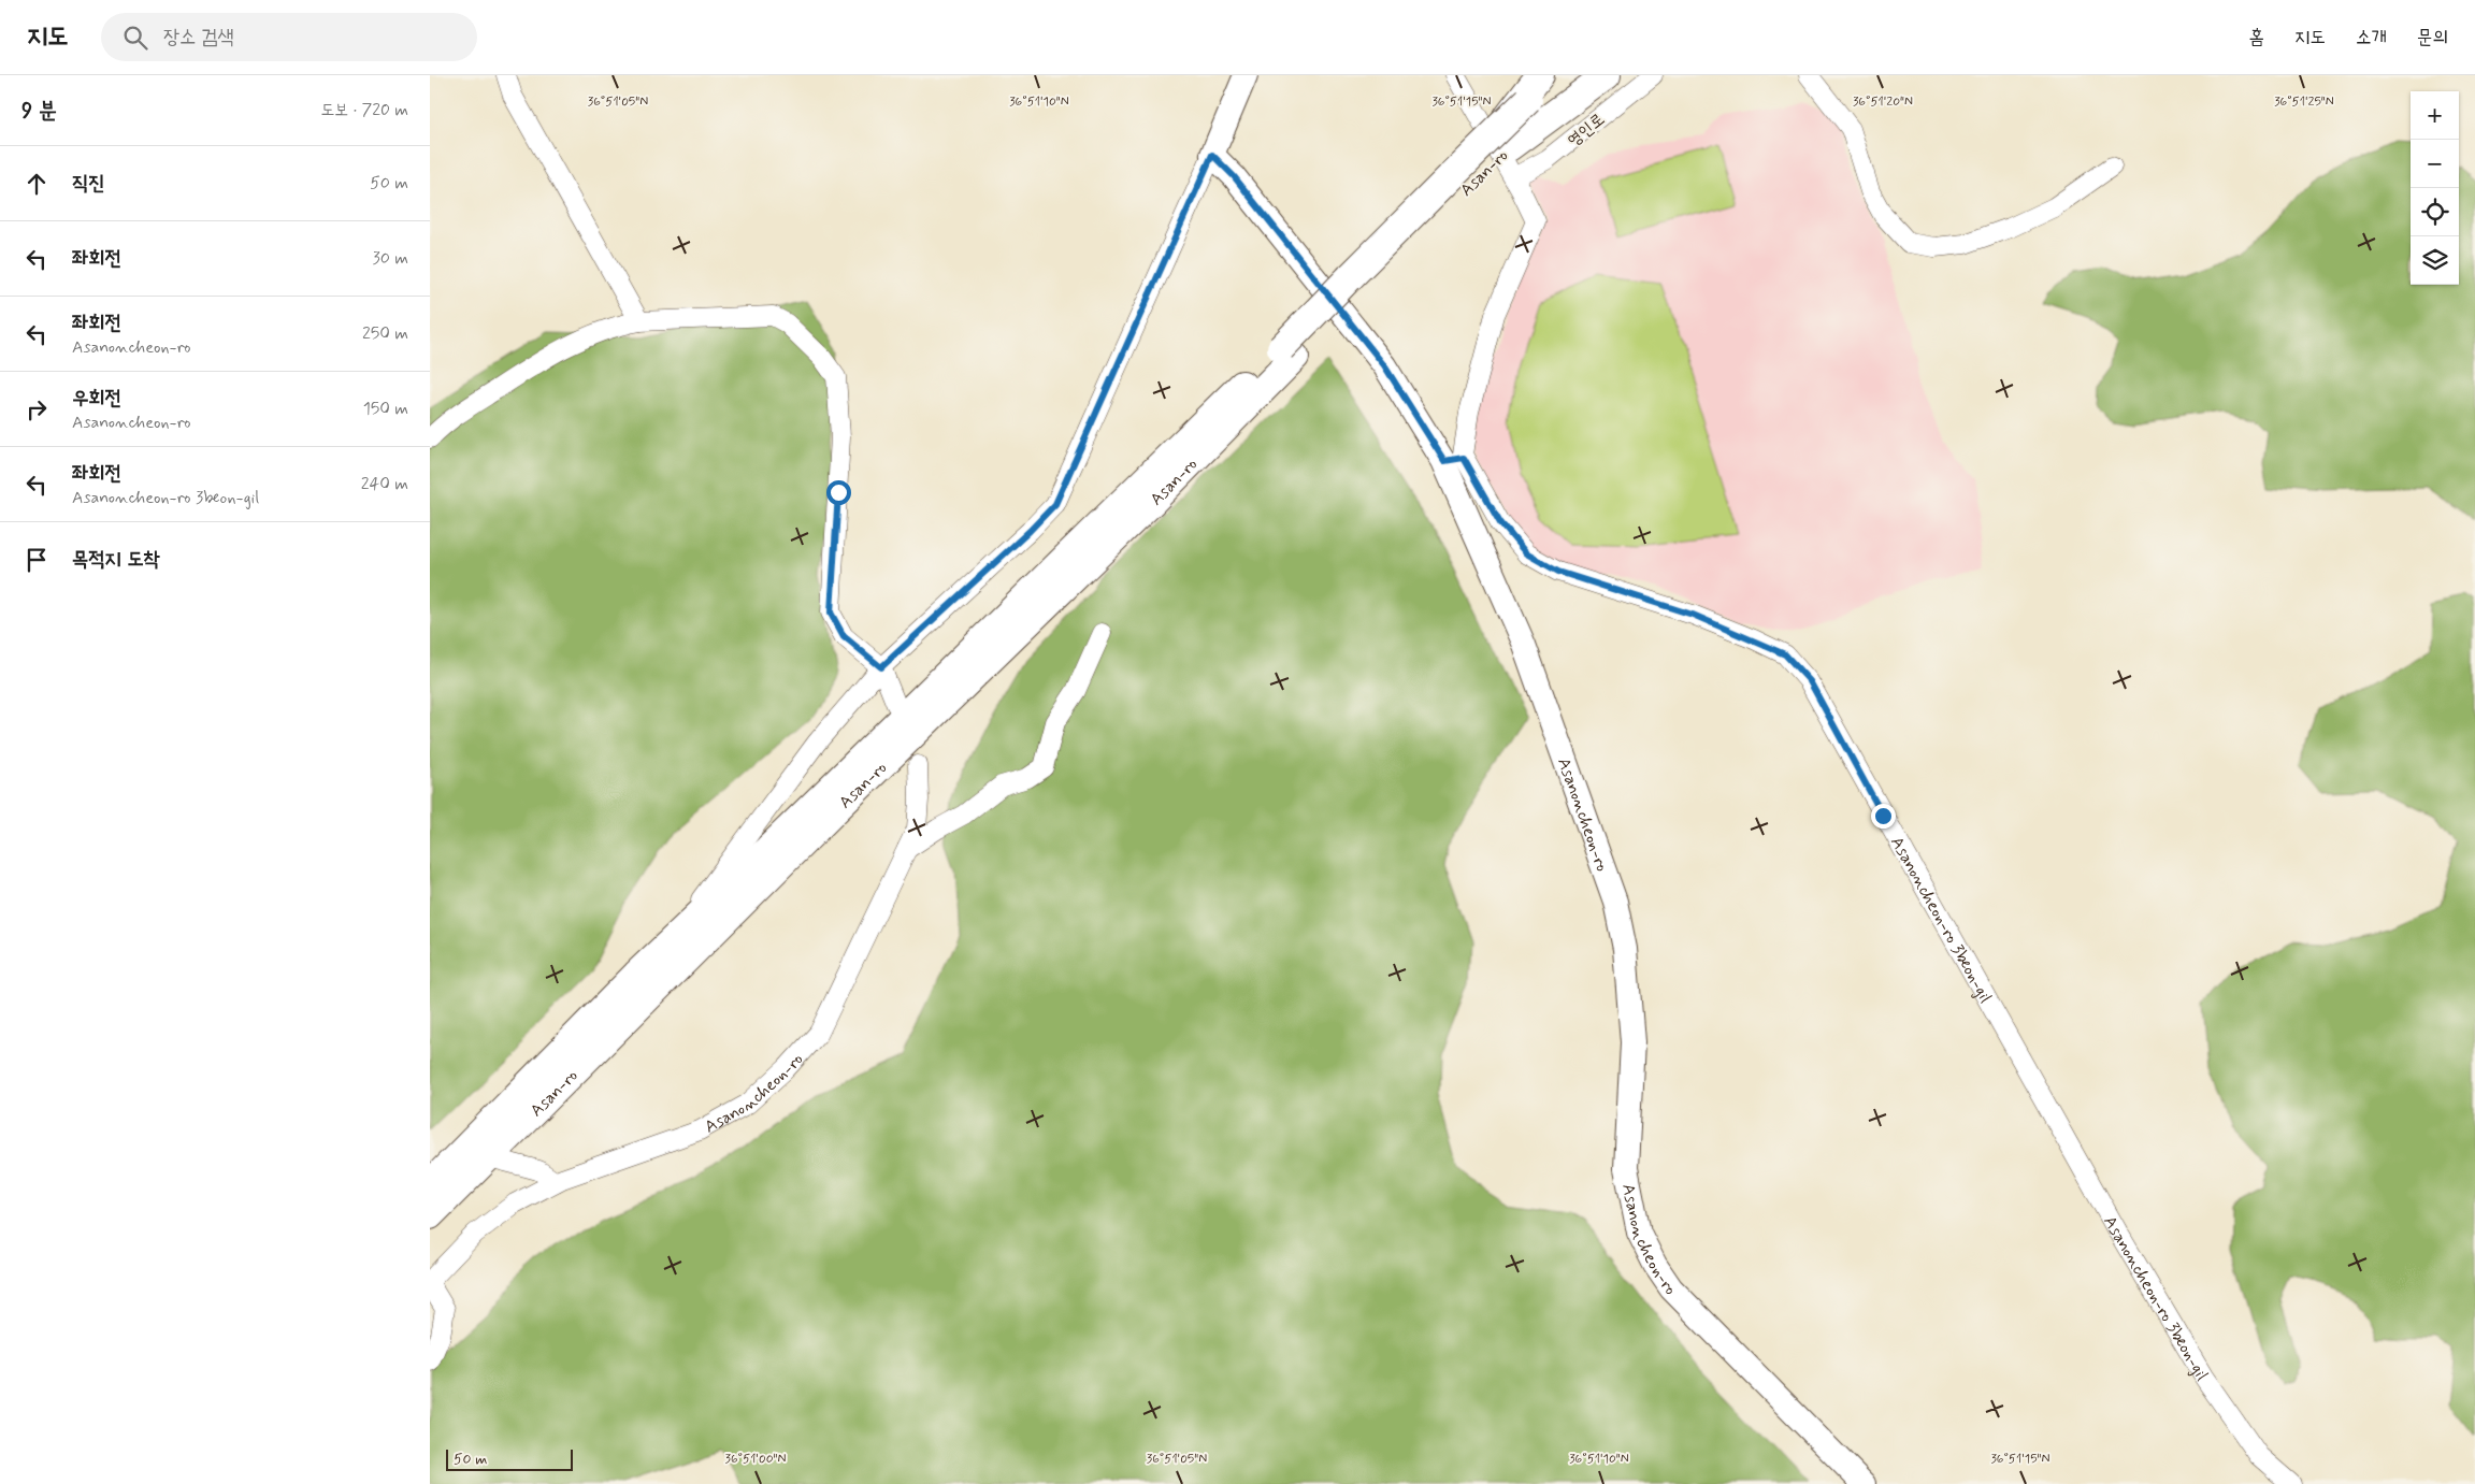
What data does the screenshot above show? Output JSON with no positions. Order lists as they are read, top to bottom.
{
  "streets": {
    "highway": ["Asan-ro"],
    "main road": ["Asanoncheon-ro"],
    "street": ["영인로", "Asanoncheon-ro 3beon-gil"]
  },
  "crossings": [
    ["Asanoncheon-ro", "Asanoncheon-ro 3beon-gil"]
  ],
  "scale_bar": "50 m",
  "page": {
    "header": "지도",
    "search": "장소 검색",
    "nav": [
      "홈",
      "지도",
      "소개",
      "문의"
    ],
    "heading": ["9 분", "도보 · 720 m"],
    "map_buttons": ["+", "−"],
    "list": [
      ["직진", "50 m"],
      ["좌회전", "30 m"],
      ["좌회전", "Asanoncheon-ro", "250 m"],
      ["우회전", "Asanoncheon-ro", "150 m"],
      ["좌회전", "Asanoncheon-ro 3beon-gil", "240 m"],
      "목적지 도착"
    ],
    "scale": "50 m"
  },
  "coordinates": [
    "36°51'05\"N",
    "36°51'10\"N",
    "36°51'15\"N",
    "36°51'20\"N",
    "36°51'25\"N",
    "36°51'00\"N"
  ]
}
